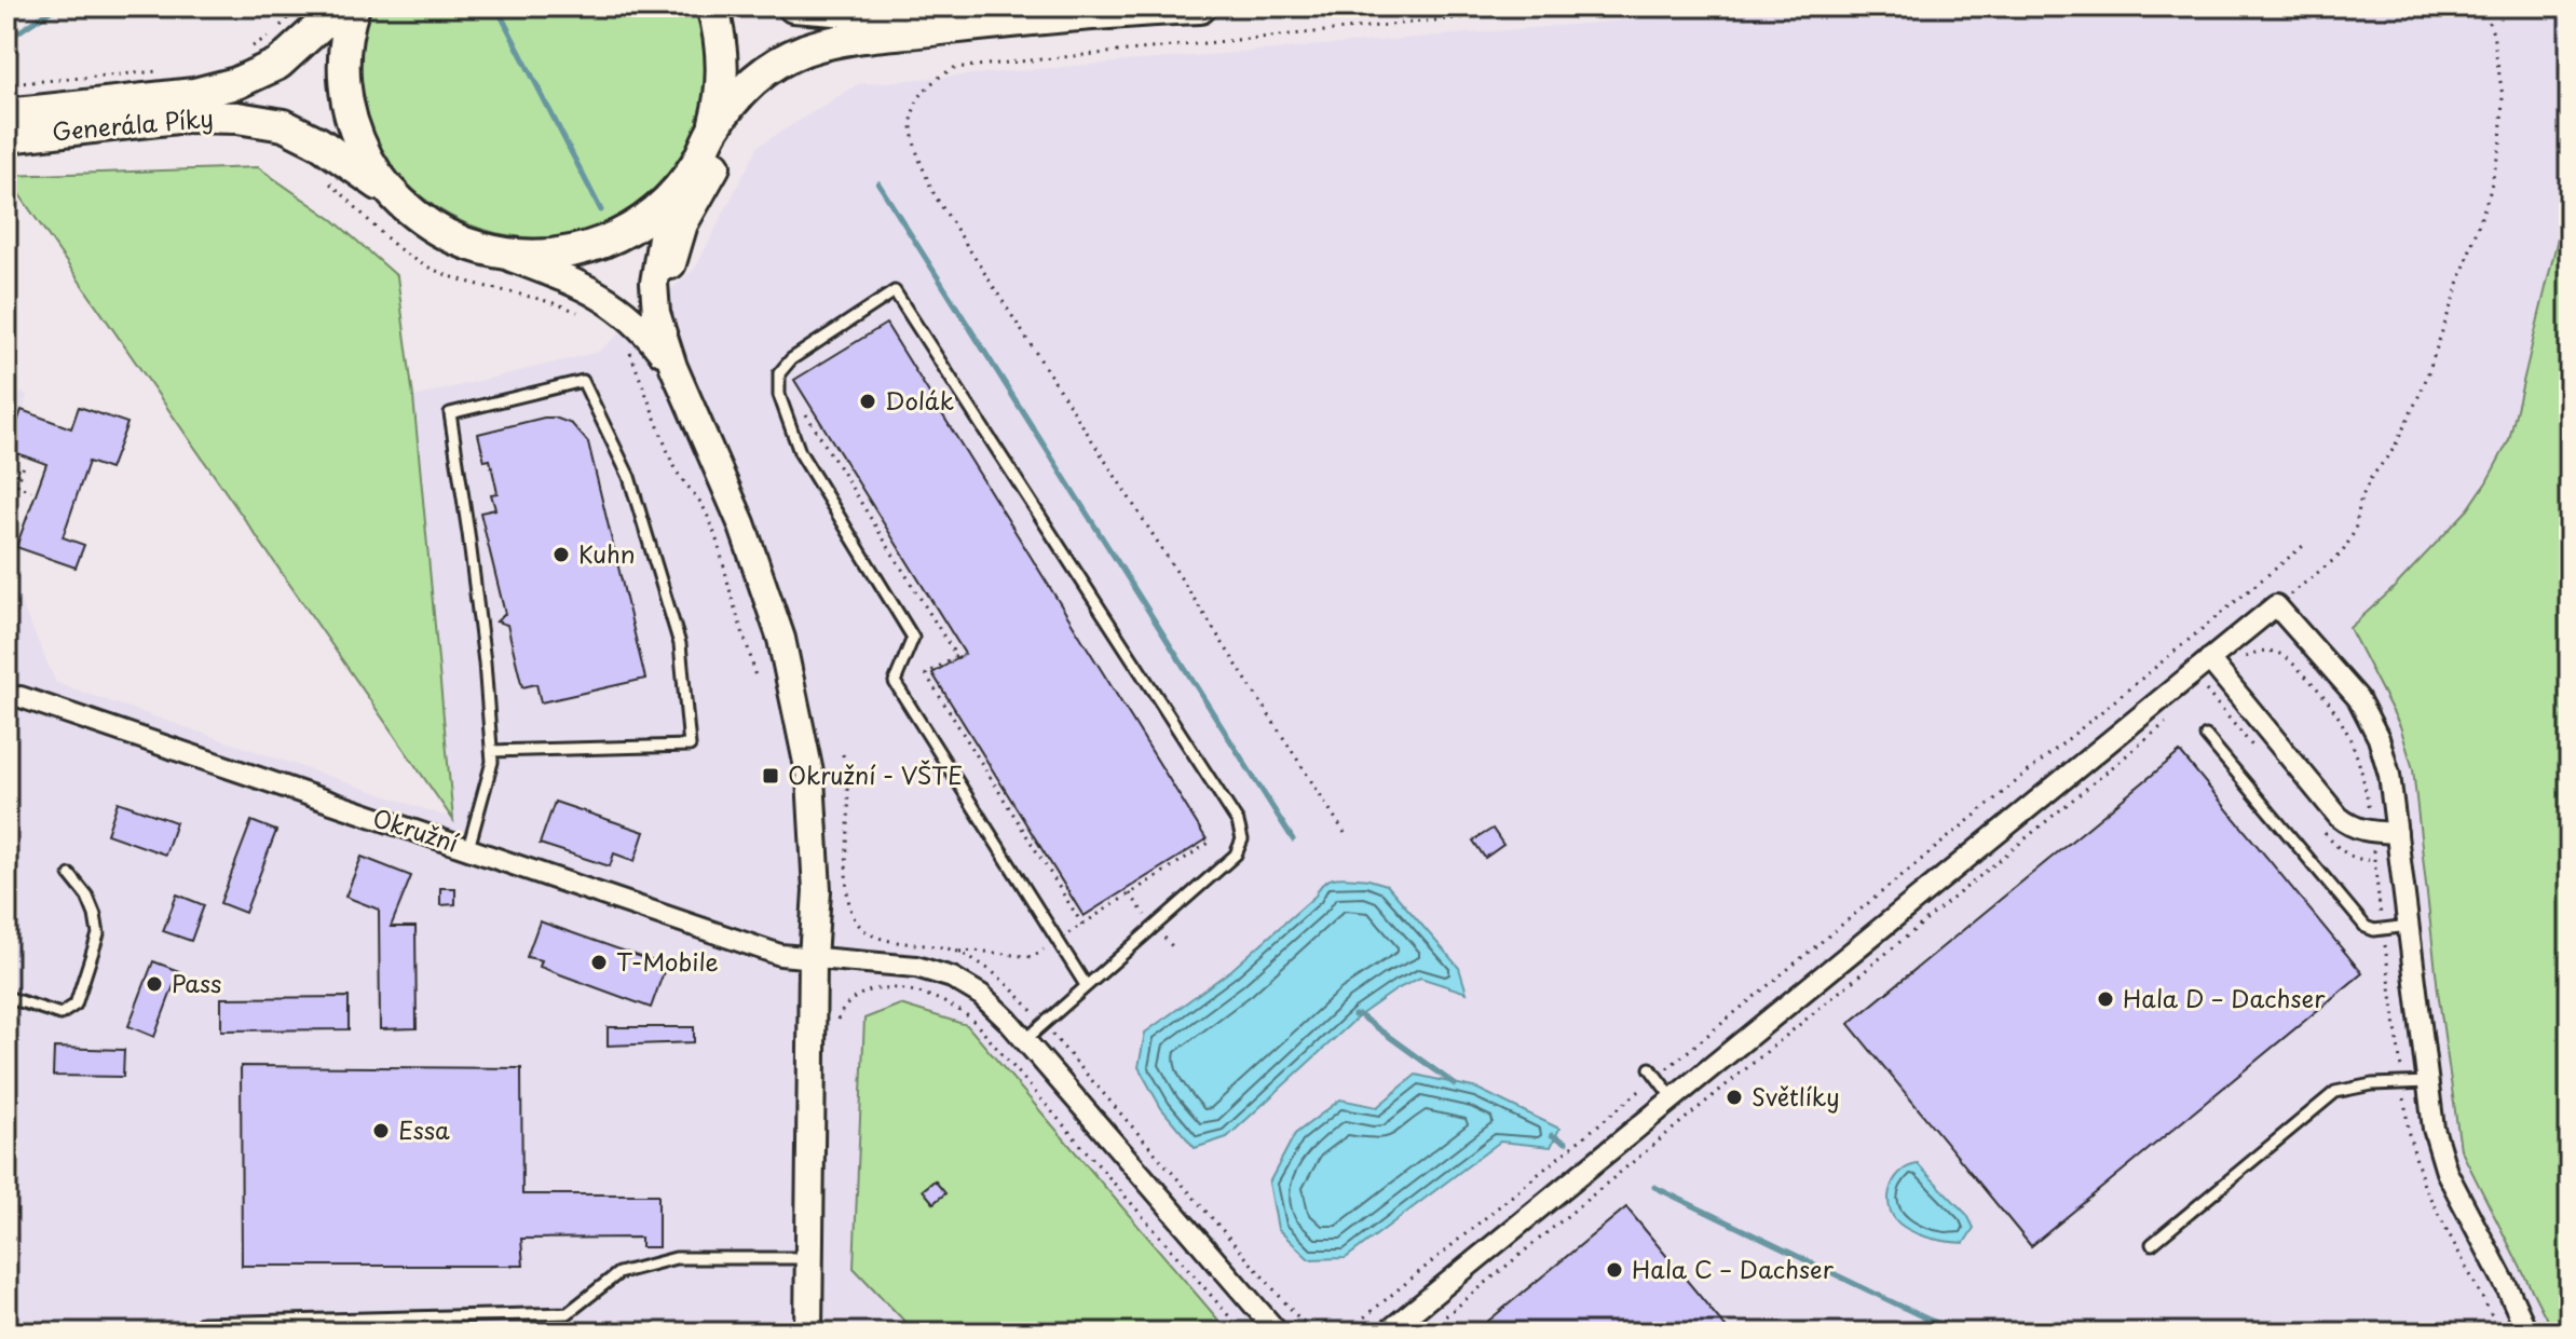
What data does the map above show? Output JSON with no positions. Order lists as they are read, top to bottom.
{
  "streets": {
    "highway": ["Generála Píky"],
    "street": ["Okružní"]
  },
  "places": {
    "other": [
      "Dolák",
      "Kuhn",
      "T-Mobile",
      "Pass",
      "Hala D – Dachser",
      "Světlíky",
      "Essa",
      "Hala C – Dachser"
    ],
    "transit": ["Okružní - VŠTE"]
  }
}
